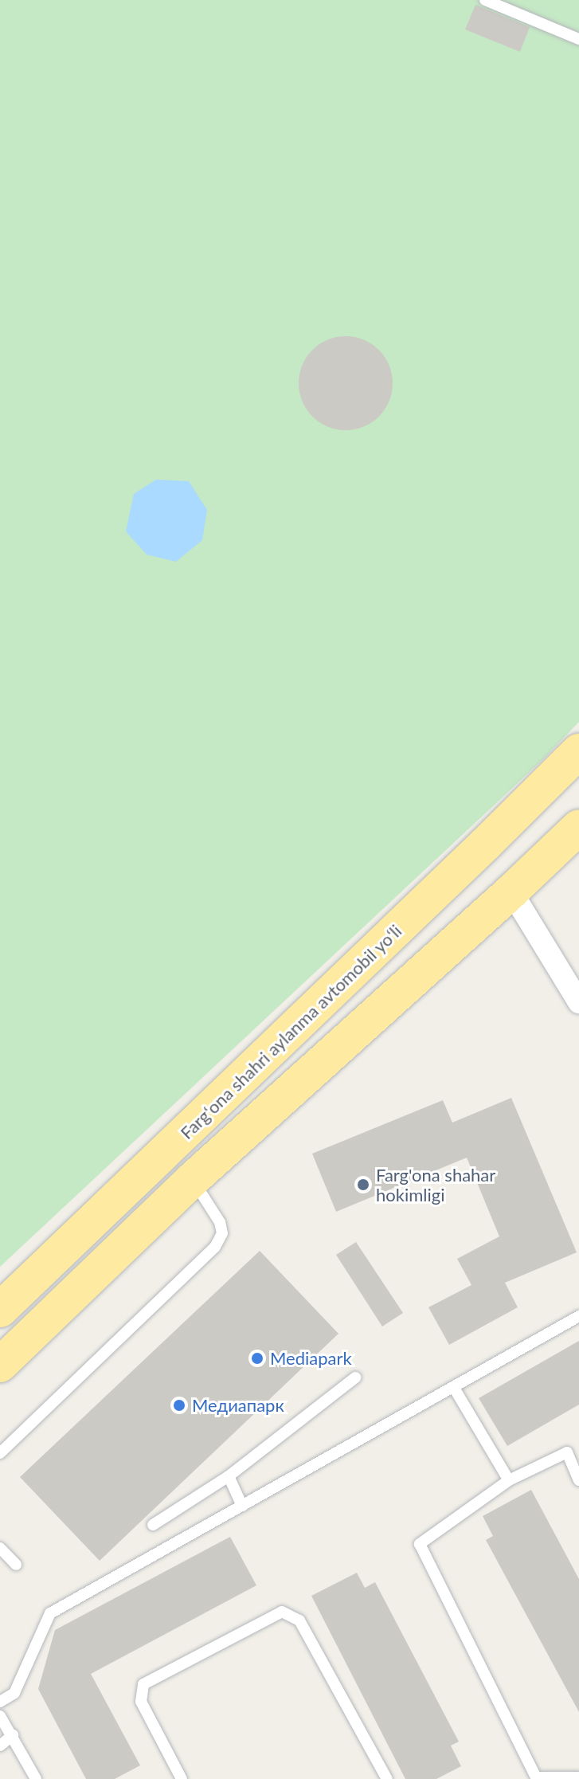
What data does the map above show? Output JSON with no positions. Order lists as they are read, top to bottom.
{
  "streets": {
    "highway": ["Fargʻona shahri aylanma avtomobil yoʻli"]
  },
  "places": ["Farg'ona shahar hokimligi", "Mediapark", "Медиапарк"]
}
